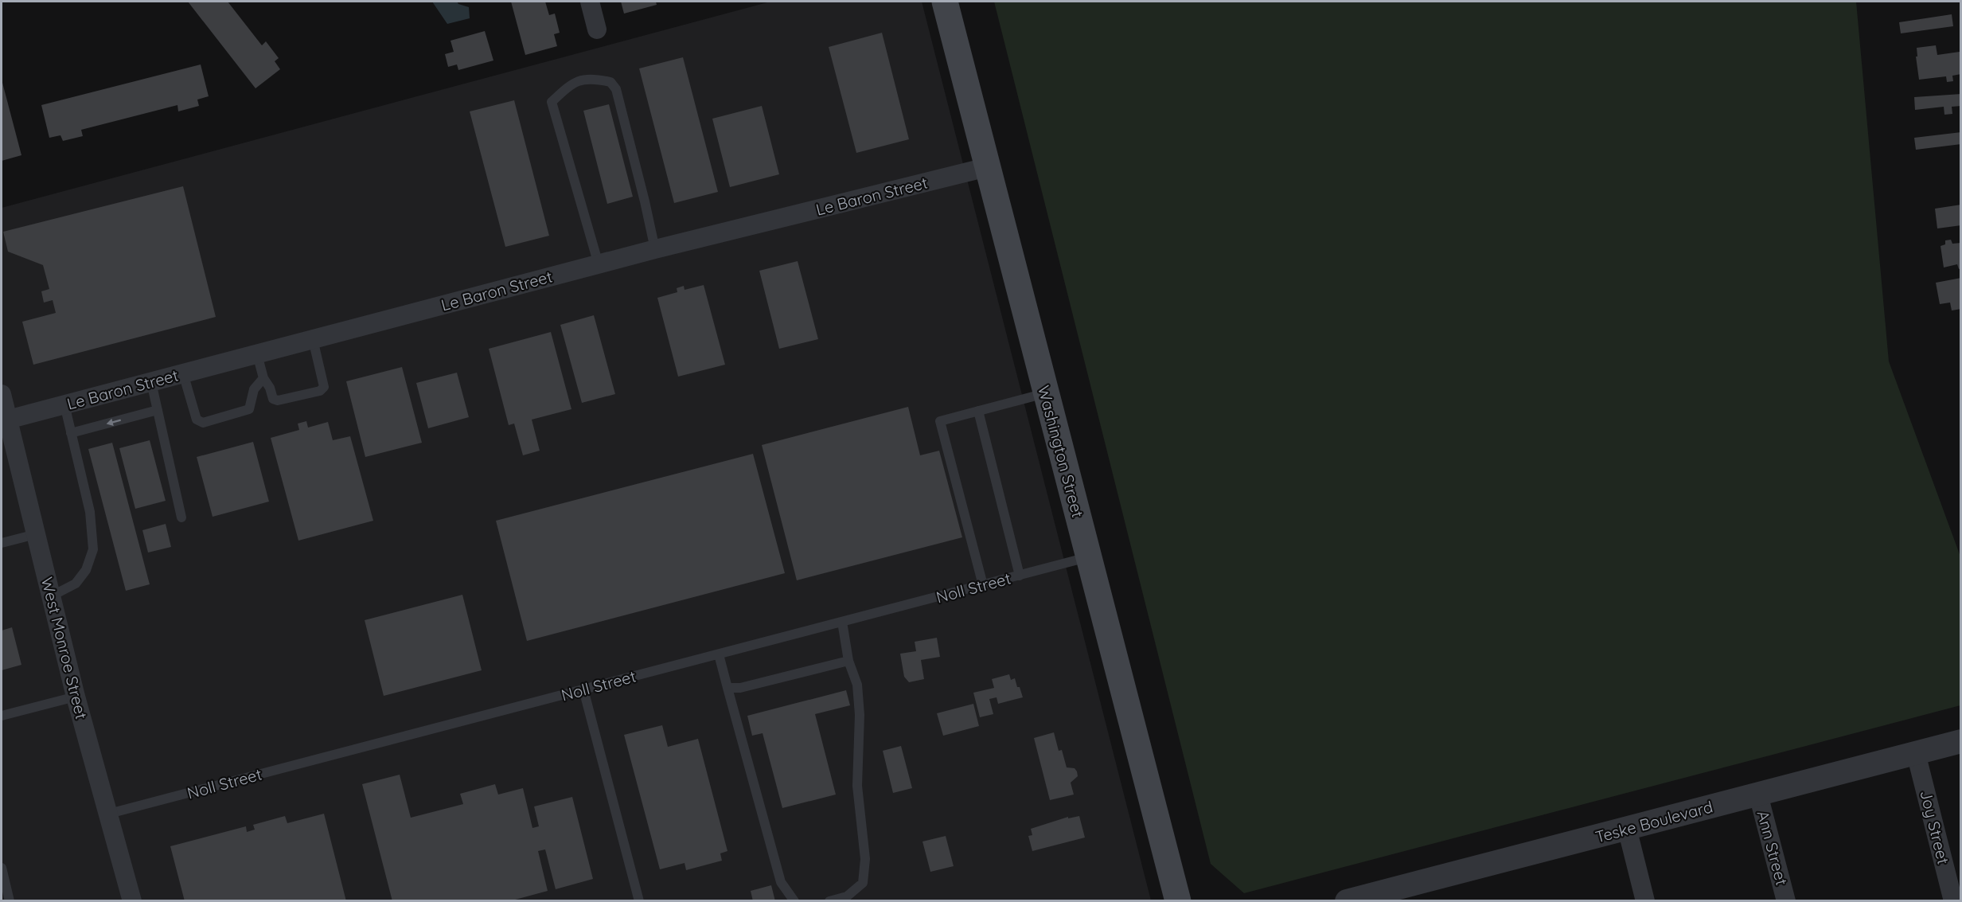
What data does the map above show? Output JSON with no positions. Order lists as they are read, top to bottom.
{
  "streets": {
    "main road": ["Washington Street"],
    "street": [
      "Le Baron Street",
      "West Monroe Street",
      "Teske Boulevard",
      "Joy Street",
      "Ann Street"
    ],
    "lane": ["Noll Street"]
  },
  "crossings": [
    ["Le Baron Street", "Washington Street"],
    ["Le Baron Street", "West Monroe Street"],
    ["Washington Street", "Noll Street"],
    ["Noll Street", "West Monroe Street"],
    ["Teske Boulevard", "Joy Street"],
    ["Teske Boulevard", "Ann Street"]
  ]
}
